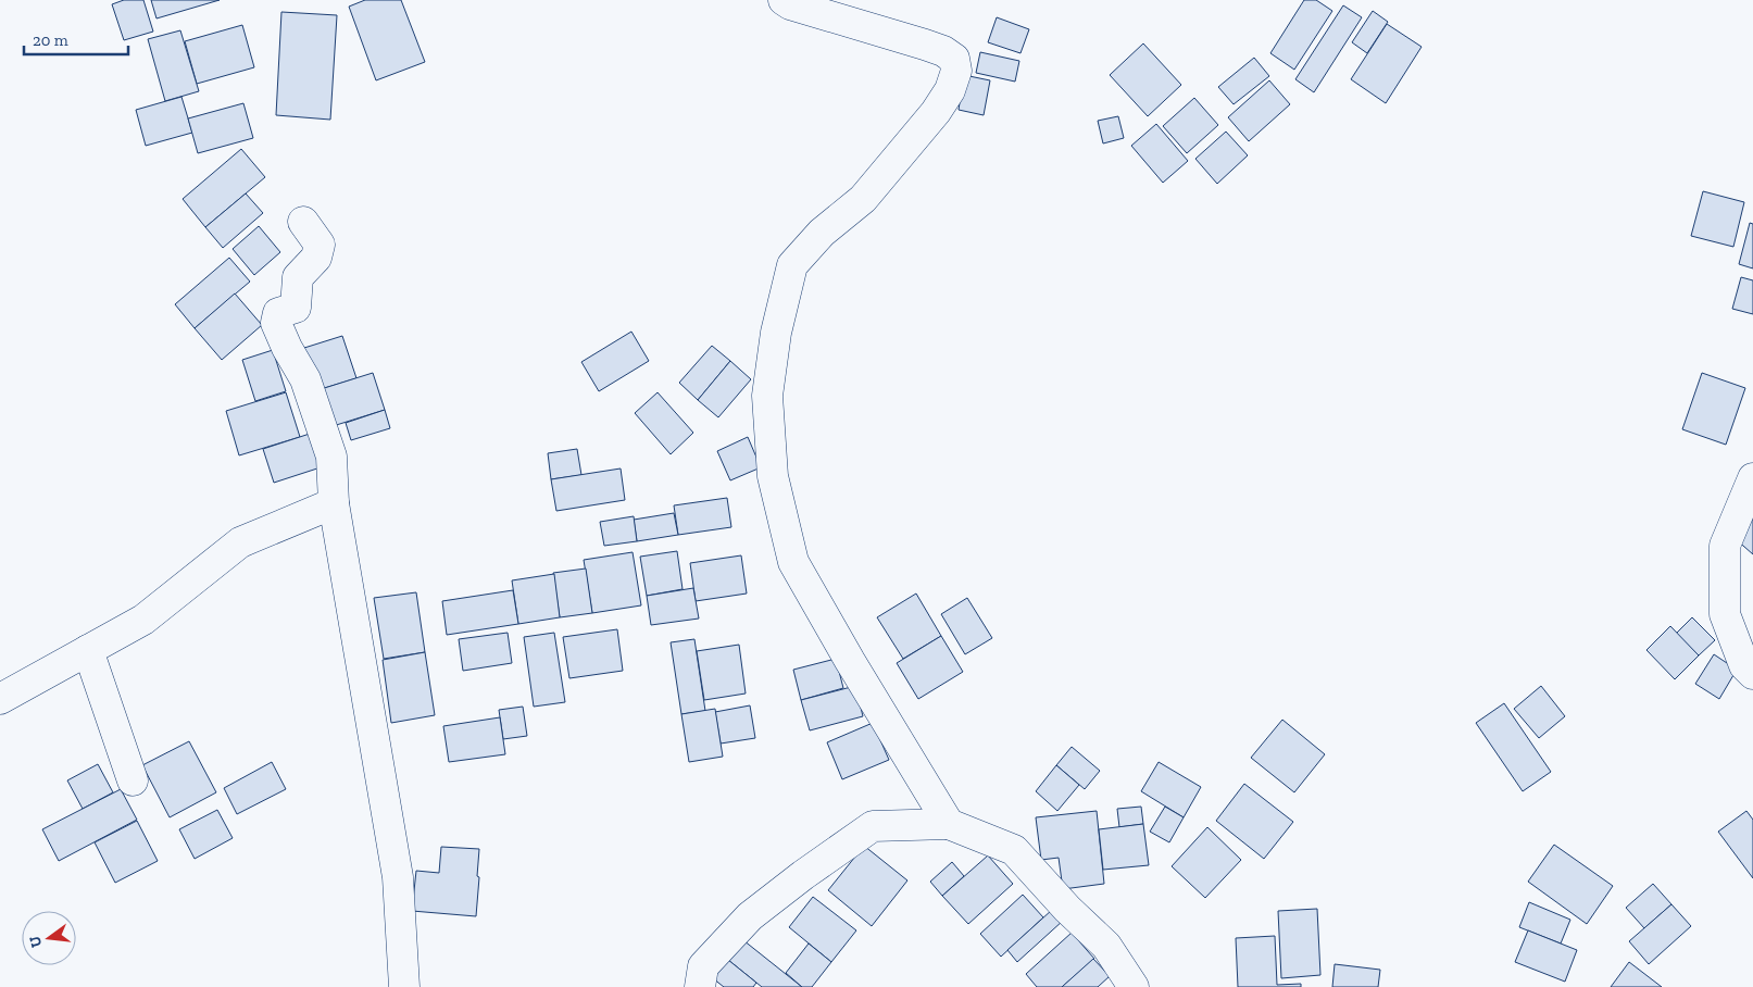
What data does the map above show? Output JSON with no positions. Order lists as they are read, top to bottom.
{
  "scale_bar": "20 m",
  "north": "left"
}
